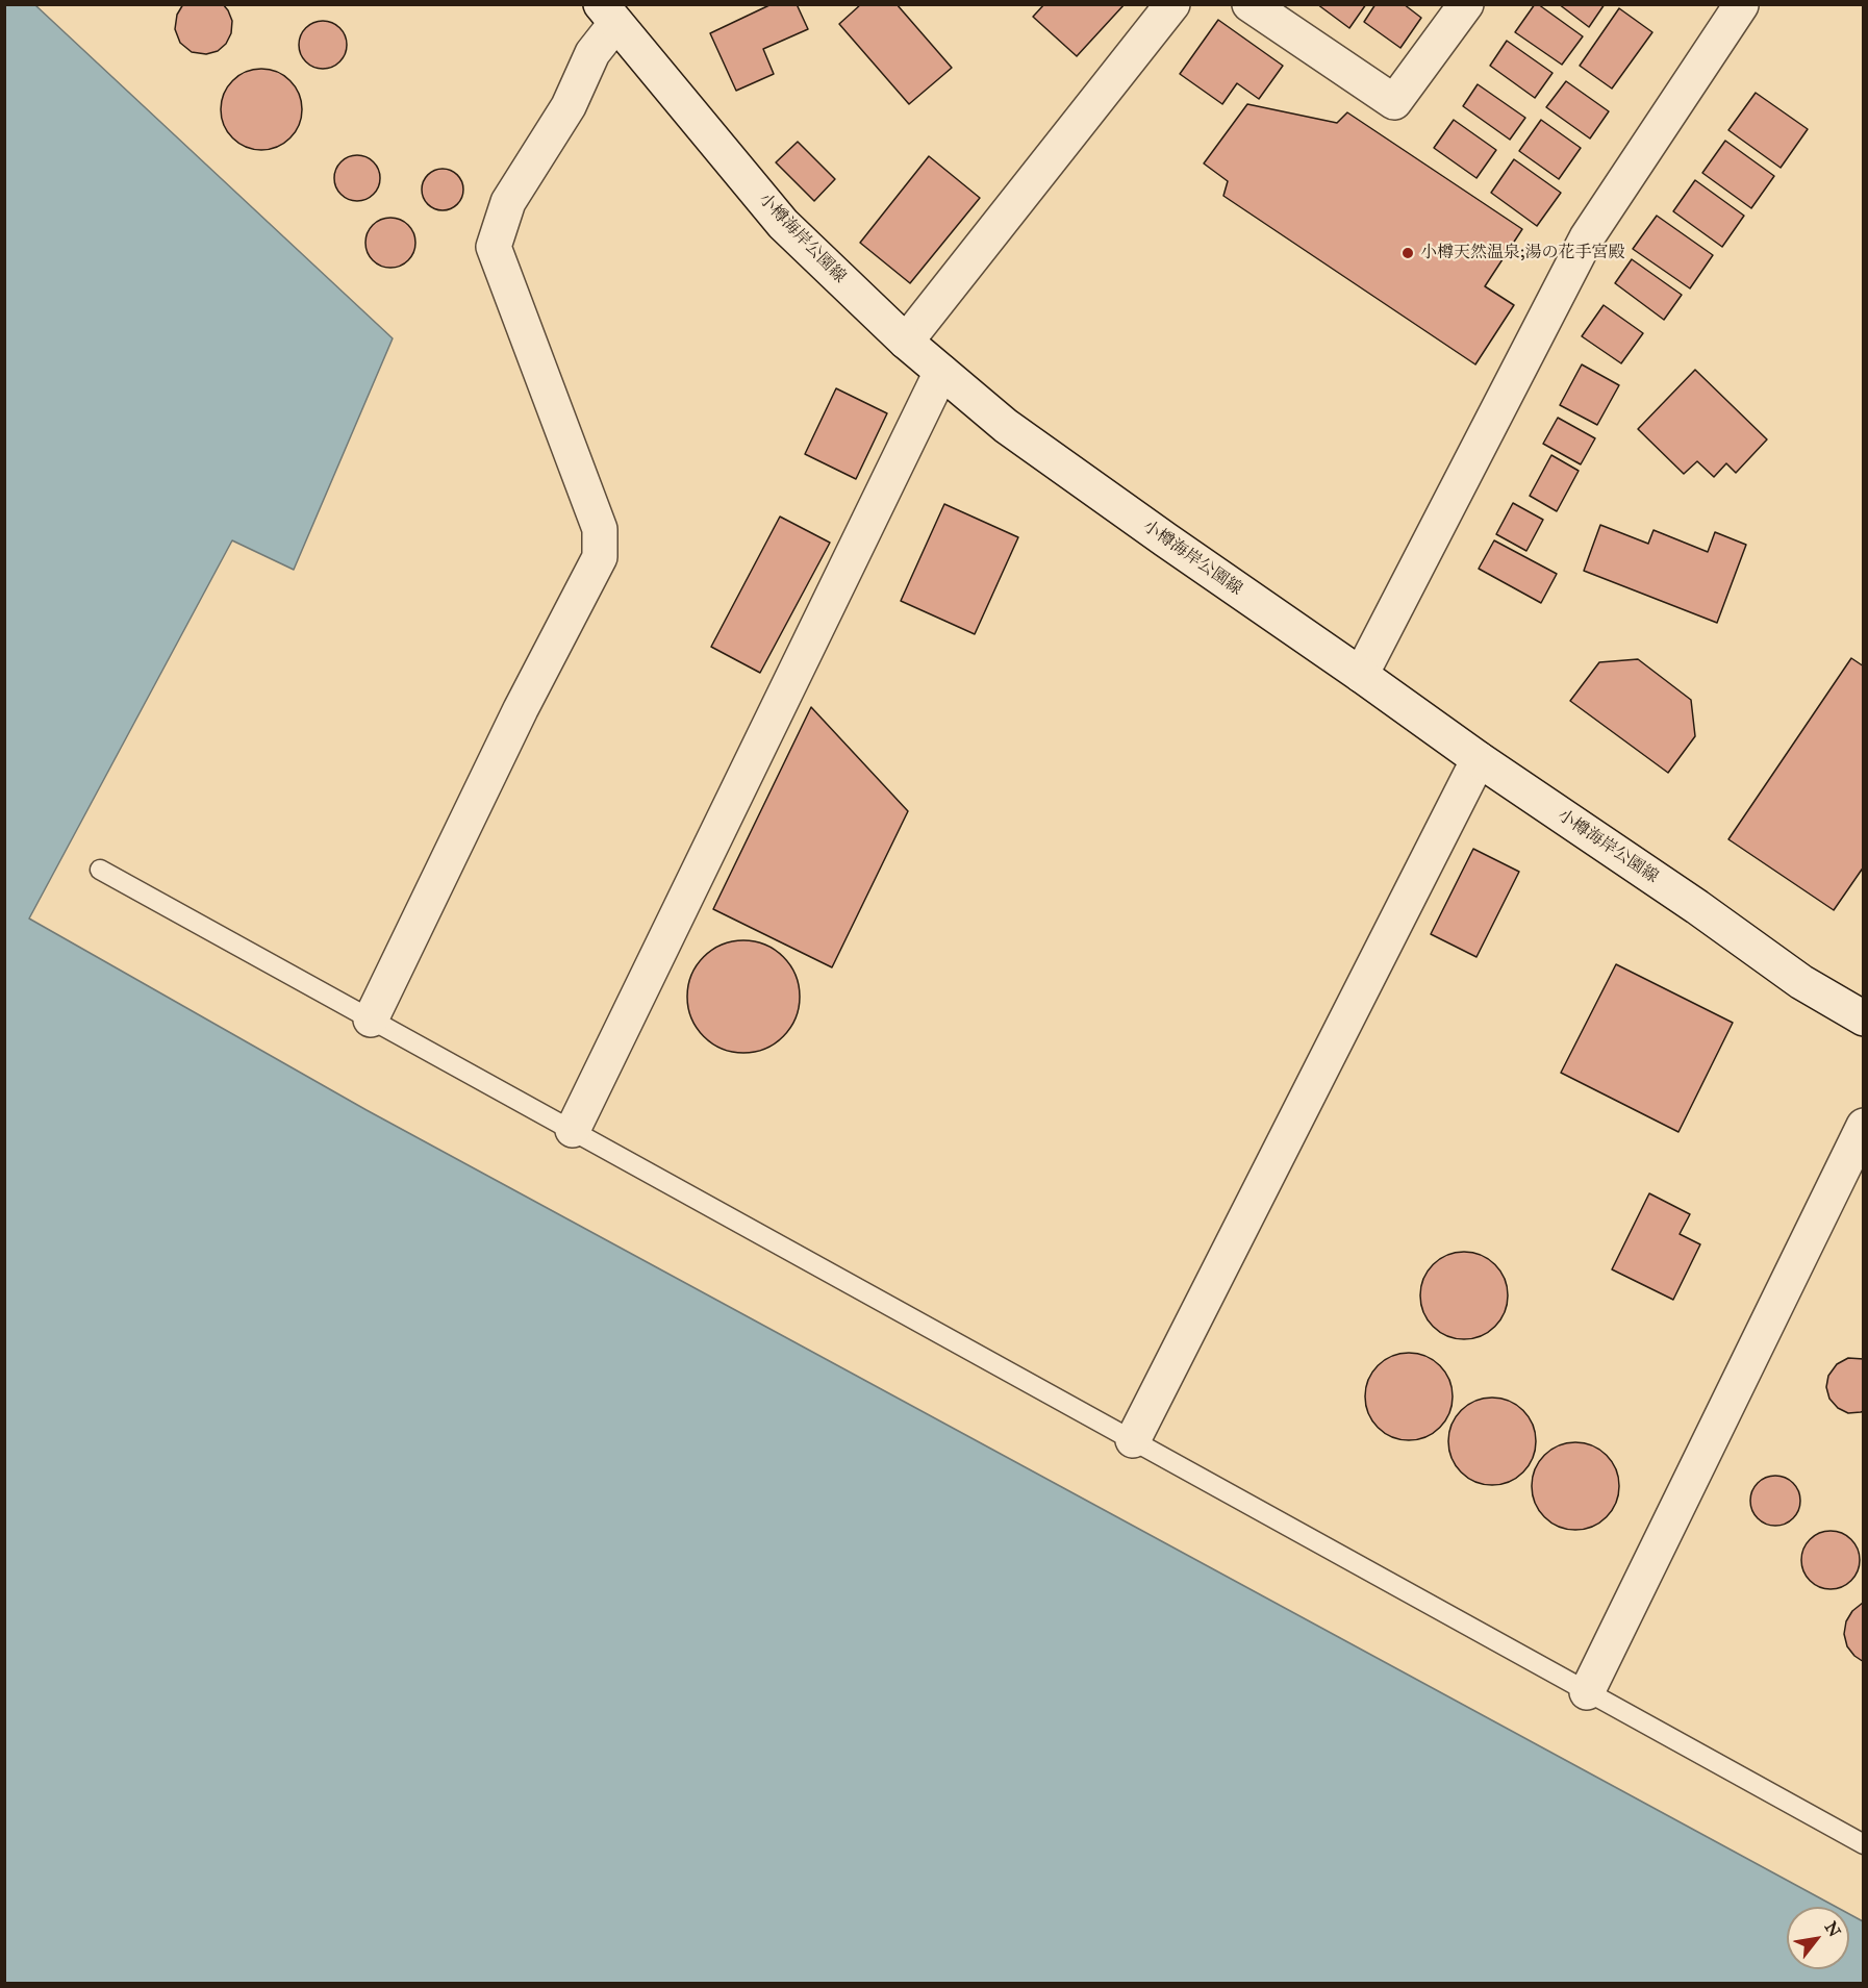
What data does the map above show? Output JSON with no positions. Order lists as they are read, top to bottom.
{
  "streets": {
    "street": ["小樽海岸公園線"]
  },
  "places": ["小樽天然温泉;湯の花手宮殿"],
  "north": "top right"
}
